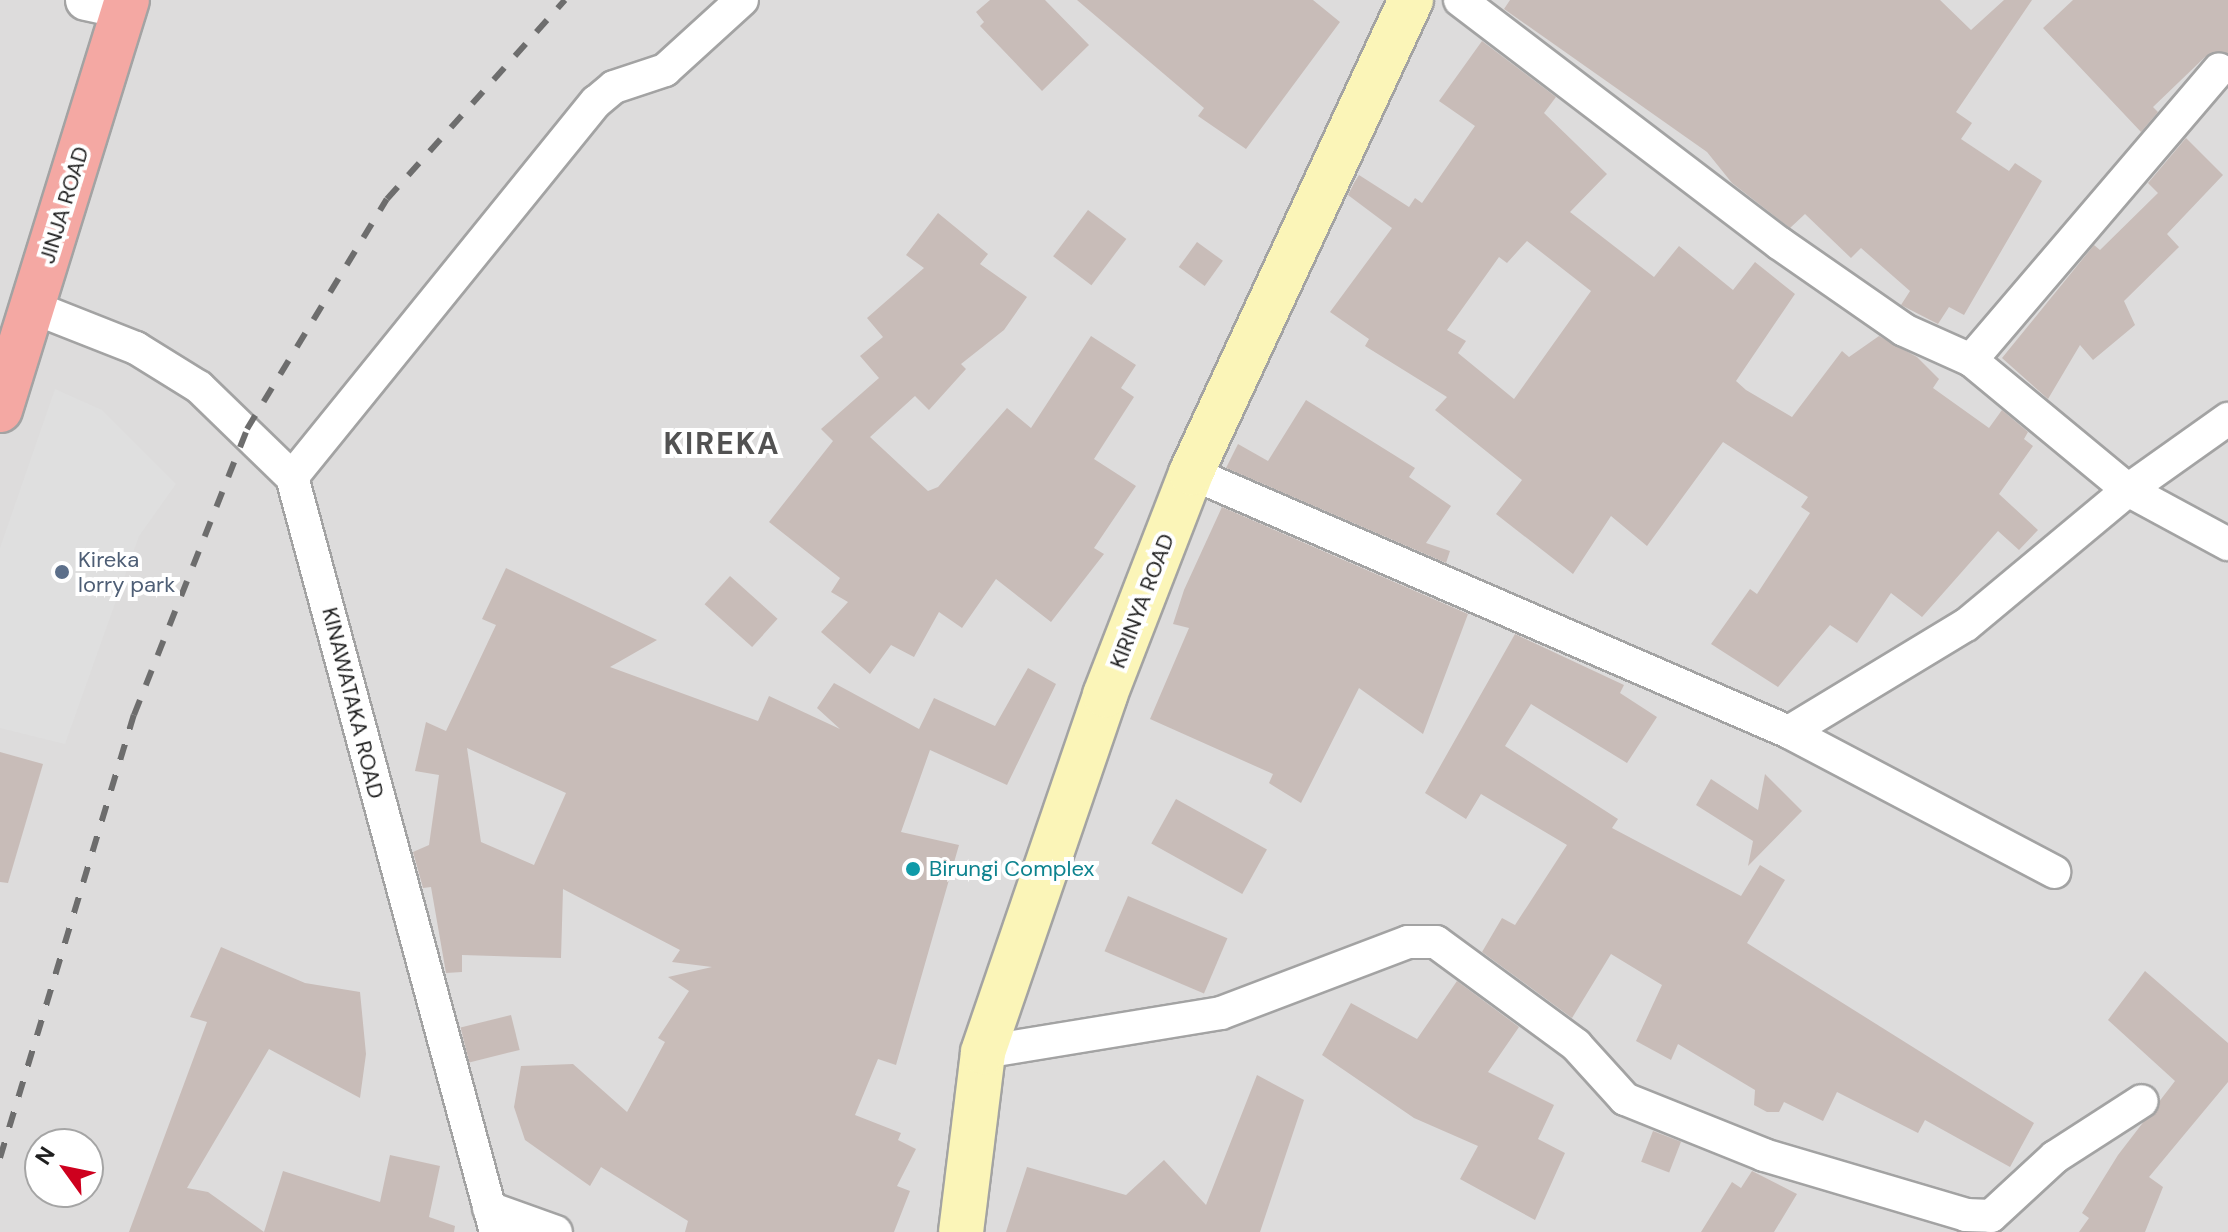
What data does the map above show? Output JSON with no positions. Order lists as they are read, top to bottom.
{
  "streets": {
    "highway": ["JINJA ROAD"],
    "main road": ["KIRINYA ROAD"],
    "street": ["KINAWATAKA ROAD"]
  },
  "districts": ["KIREKA"],
  "places": ["Kireka lorry park", "Birungi Complex"],
  "north": "top left"
}
